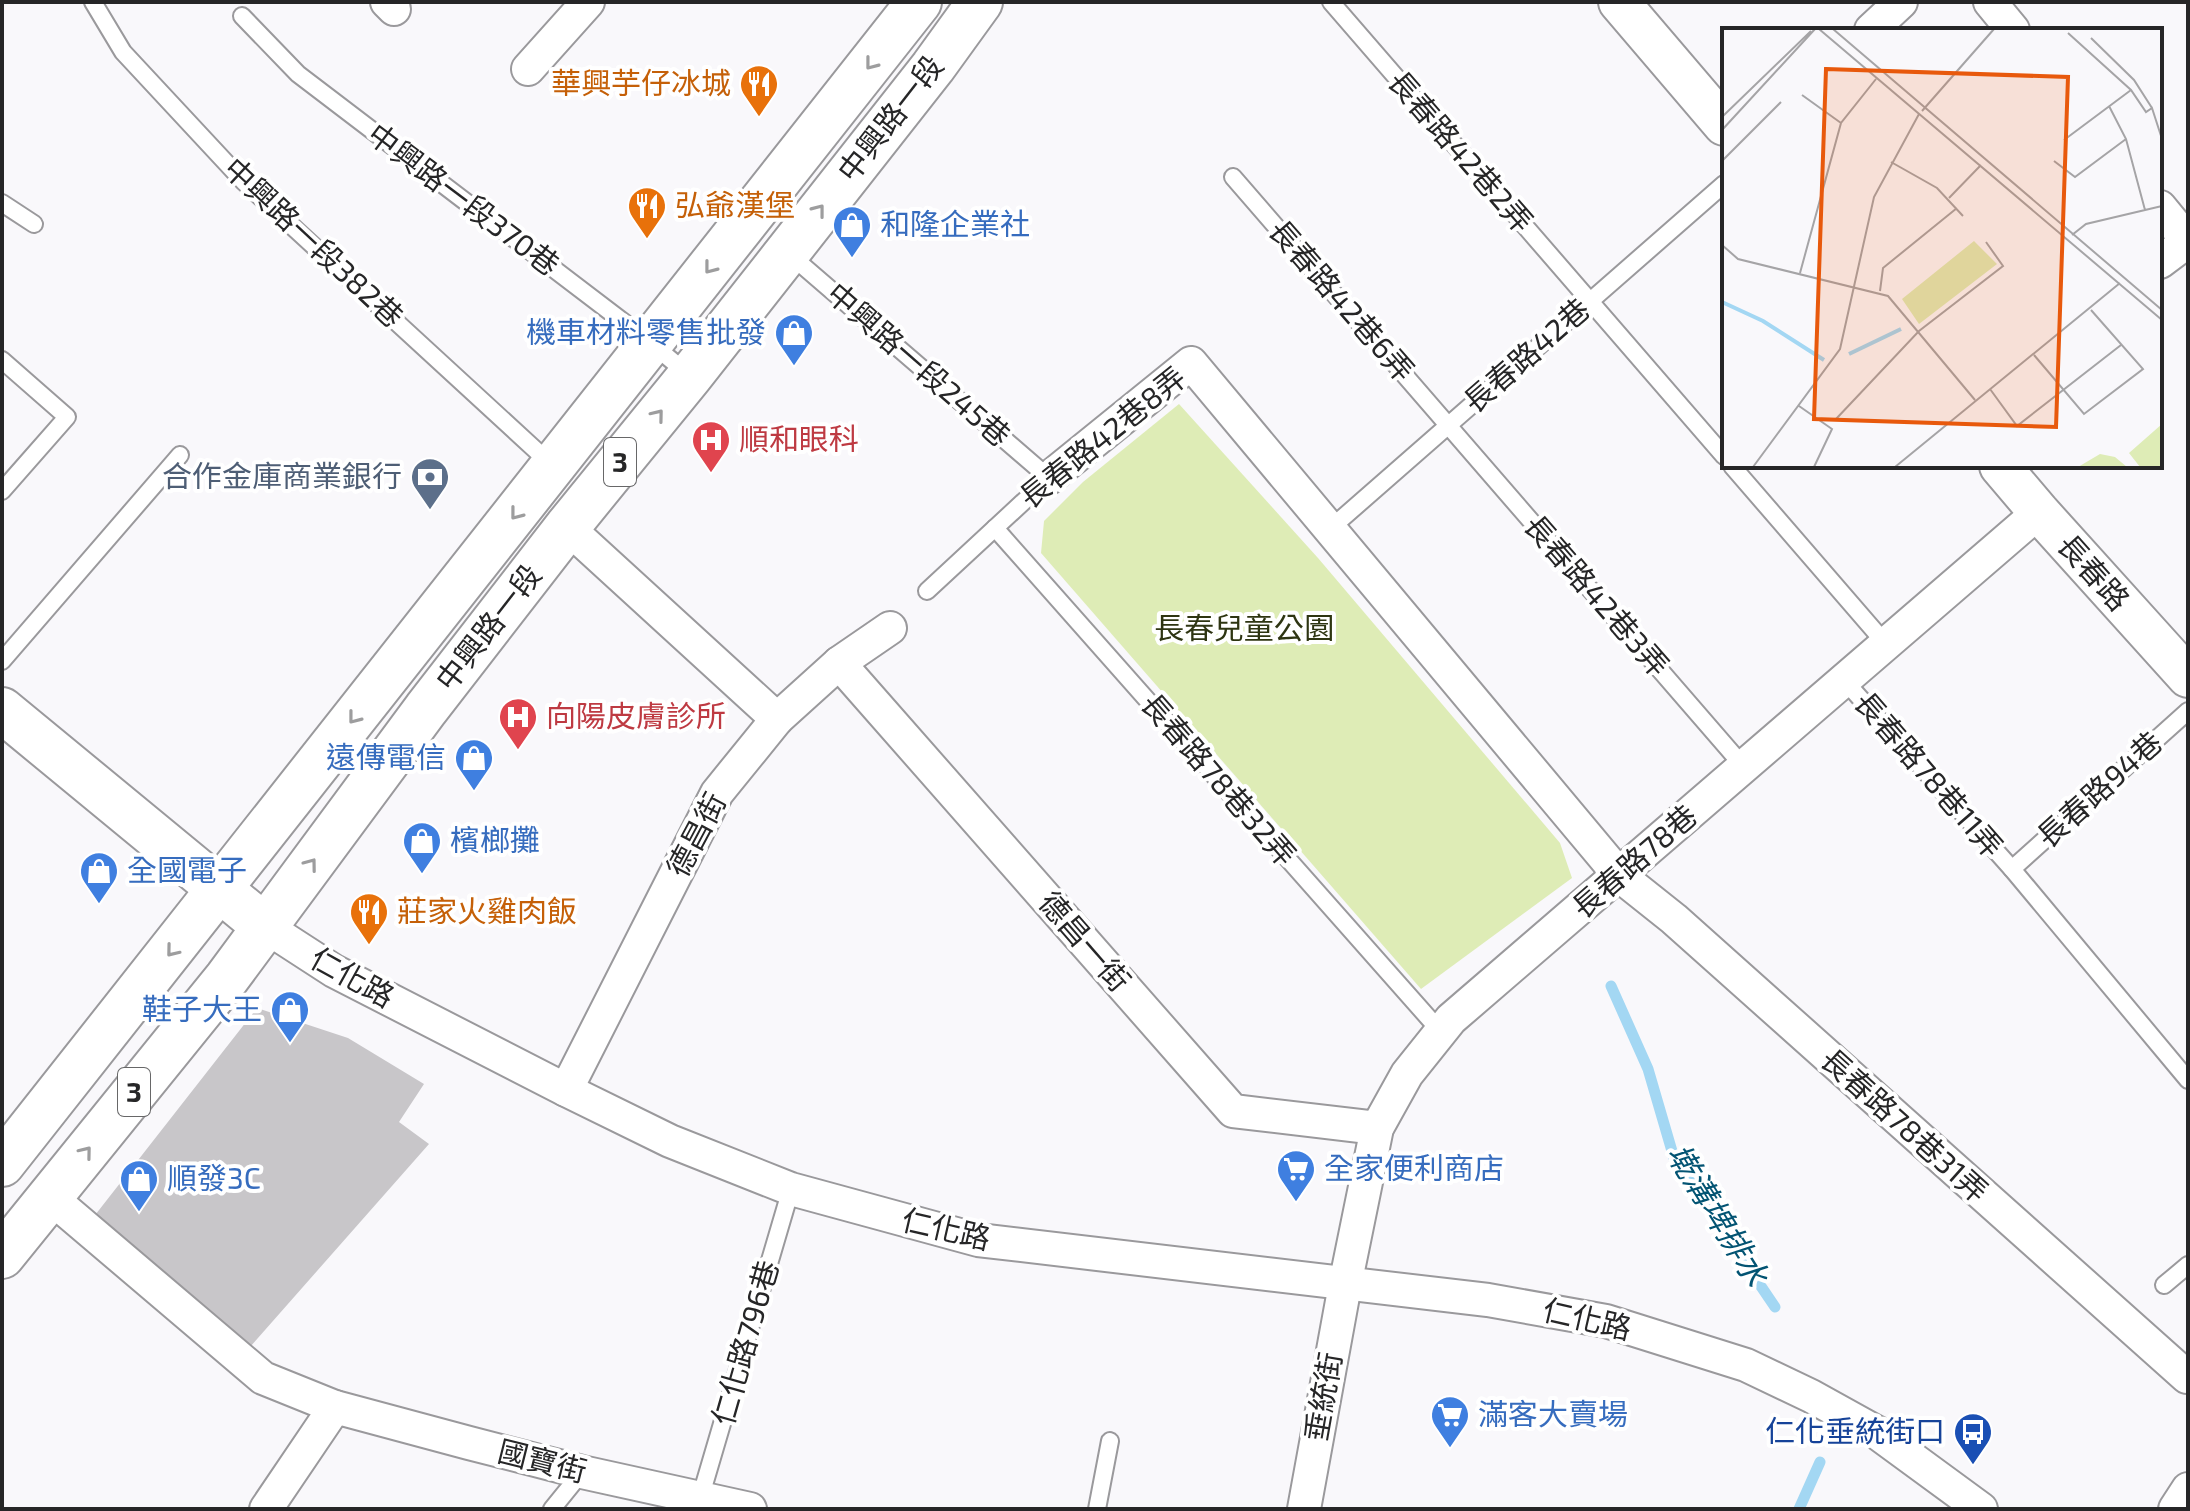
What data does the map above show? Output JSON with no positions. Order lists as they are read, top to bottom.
{
  "streets": {
    "main road": ["中興路一段", "3", "仁化路"],
    "street": [
      "長春路42巷8弄",
      "長春路",
      "德昌街",
      "長春路78巷",
      "德昌一街",
      "長春路78巷31弄",
      "垂統街",
      "國寶街"
    ],
    "lane": [
      "長春路42巷2弄",
      "中興路一段370巷",
      "中興路一段382巷",
      "長春路42巷6弄",
      "長春路42巷",
      "中興路一段245巷",
      "長春路42巷3弄",
      "長春路78巷11弄",
      "長春路78巷32弄",
      "長春路94巷",
      "仁化路796巷"
    ]
  },
  "crossings": [
    ["中興路一段", "中興路一段370巷"],
    ["中興路一段", "中興路一段382巷"],
    ["中興路一段", "中興路一段245巷"],
    ["中興路一段", "仁化路"],
    ["中興路一段", "國寶街"],
    ["長春路42巷2弄", "長春路42巷"],
    ["長春路42巷6弄", "長春路42巷"],
    ["長春路42巷6弄", "長春路42巷3弄"],
    ["長春路42巷", "長春路42巷8弄"],
    ["長春路42巷", "長春路42巷3弄"],
    ["長春路42巷", "長春路78巷31弄"],
    ["中興路一段245巷", "長春路42巷8弄"],
    ["長春路42巷8弄", "長春路78巷32弄"],
    ["長春路42巷8弄", "長春路78巷31弄"],
    ["長春路", "長春路78巷"],
    ["長春路42巷3弄", "長春路78巷"],
    ["長春路78巷11弄", "長春路94巷"],
    ["長春路78巷11弄", "長春路78巷"],
    ["長春路78巷32弄", "長春路78巷"],
    ["德昌街", "德昌一街"],
    ["德昌街", "仁化路"],
    ["長春路78巷", "德昌一街"],
    ["長春路78巷", "仁化路"],
    ["長春路78巷", "長春路78巷31弄"],
    ["長春路78巷", "垂統街"],
    ["仁化路", "仁化路796巷"],
    ["仁化路", "垂統街"],
    ["仁化路796巷", "國寶街"]
  ],
  "water": ["墘溝埤排水"],
  "parks": ["長春兒童公園"],
  "places": {
    "restaurant": ["華興芋仔冰城", "弘爺漢堡", "莊家火雞肉飯"],
    "shop": [
      "和隆企業社",
      "機車材料零售批發",
      "遠傳電信",
      "檳榔攤",
      "全國電子",
      "鞋子大王",
      "順發3C"
    ],
    "hospital": ["順和眼科", "向陽皮膚診所"],
    "bank": ["合作金庫商業銀行"],
    "supermarket": ["全家便利商店", "滿客大賣場"],
    "bus stop": ["仁化垂統街口"]
  }
}
